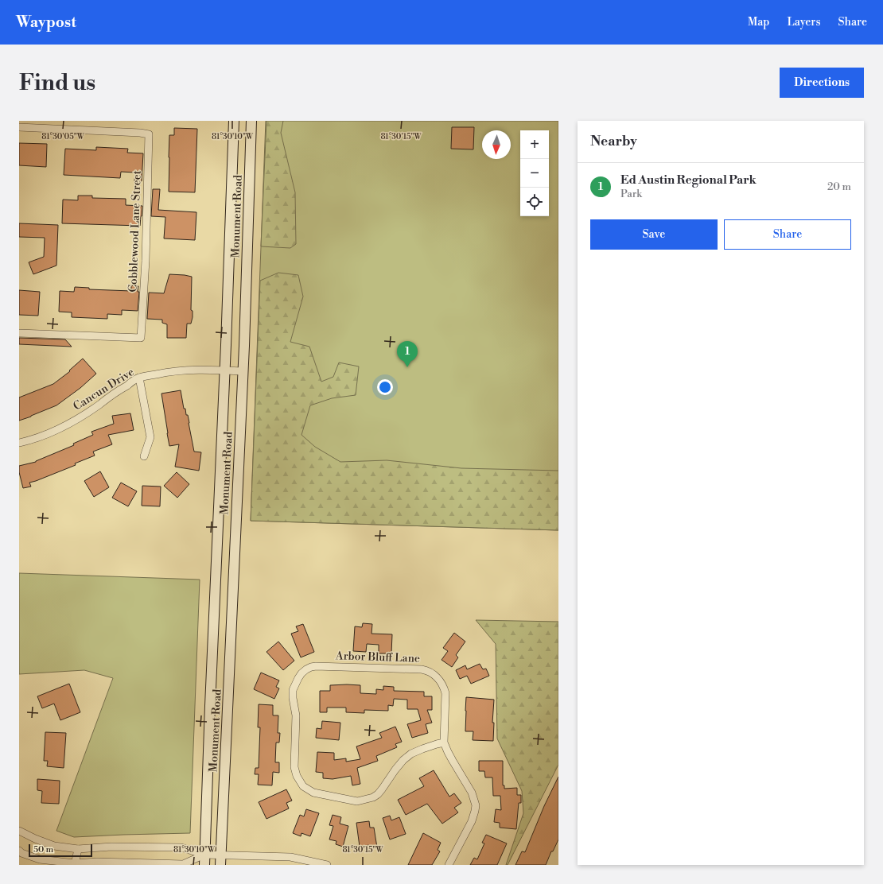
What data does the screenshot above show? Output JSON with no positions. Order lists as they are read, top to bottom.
{
  "streets": {
    "street": [
      "Monument Road",
      "Cobblewood Lane Street",
      "Cancun Drive",
      "Arbor Bluff Lane"
    ]
  },
  "crossings": [
    ["Monument Road", "Cancun Drive"]
  ],
  "scale_bar": "50 m",
  "north": "bottom",
  "page": {
    "header": "Waypost",
    "nav": ["Map", "Layers", "Share"],
    "buttons": [
      "Directions",
      ["Save", "Share"]
    ],
    "title": "Find us",
    "heading": "Nearby",
    "map_buttons": ["+", "−"],
    "list": [
      {
        "mark": "1",
        "name": "Ed Austin Regional Park",
        "note": "Park",
        "value": "20 m"
      }
    ],
    "pins": "1",
    "scale": "50 m"
  },
  "coordinates": ["81°30'05\"W", "81°30'10\"W", "81°30'15\"W"]
}
